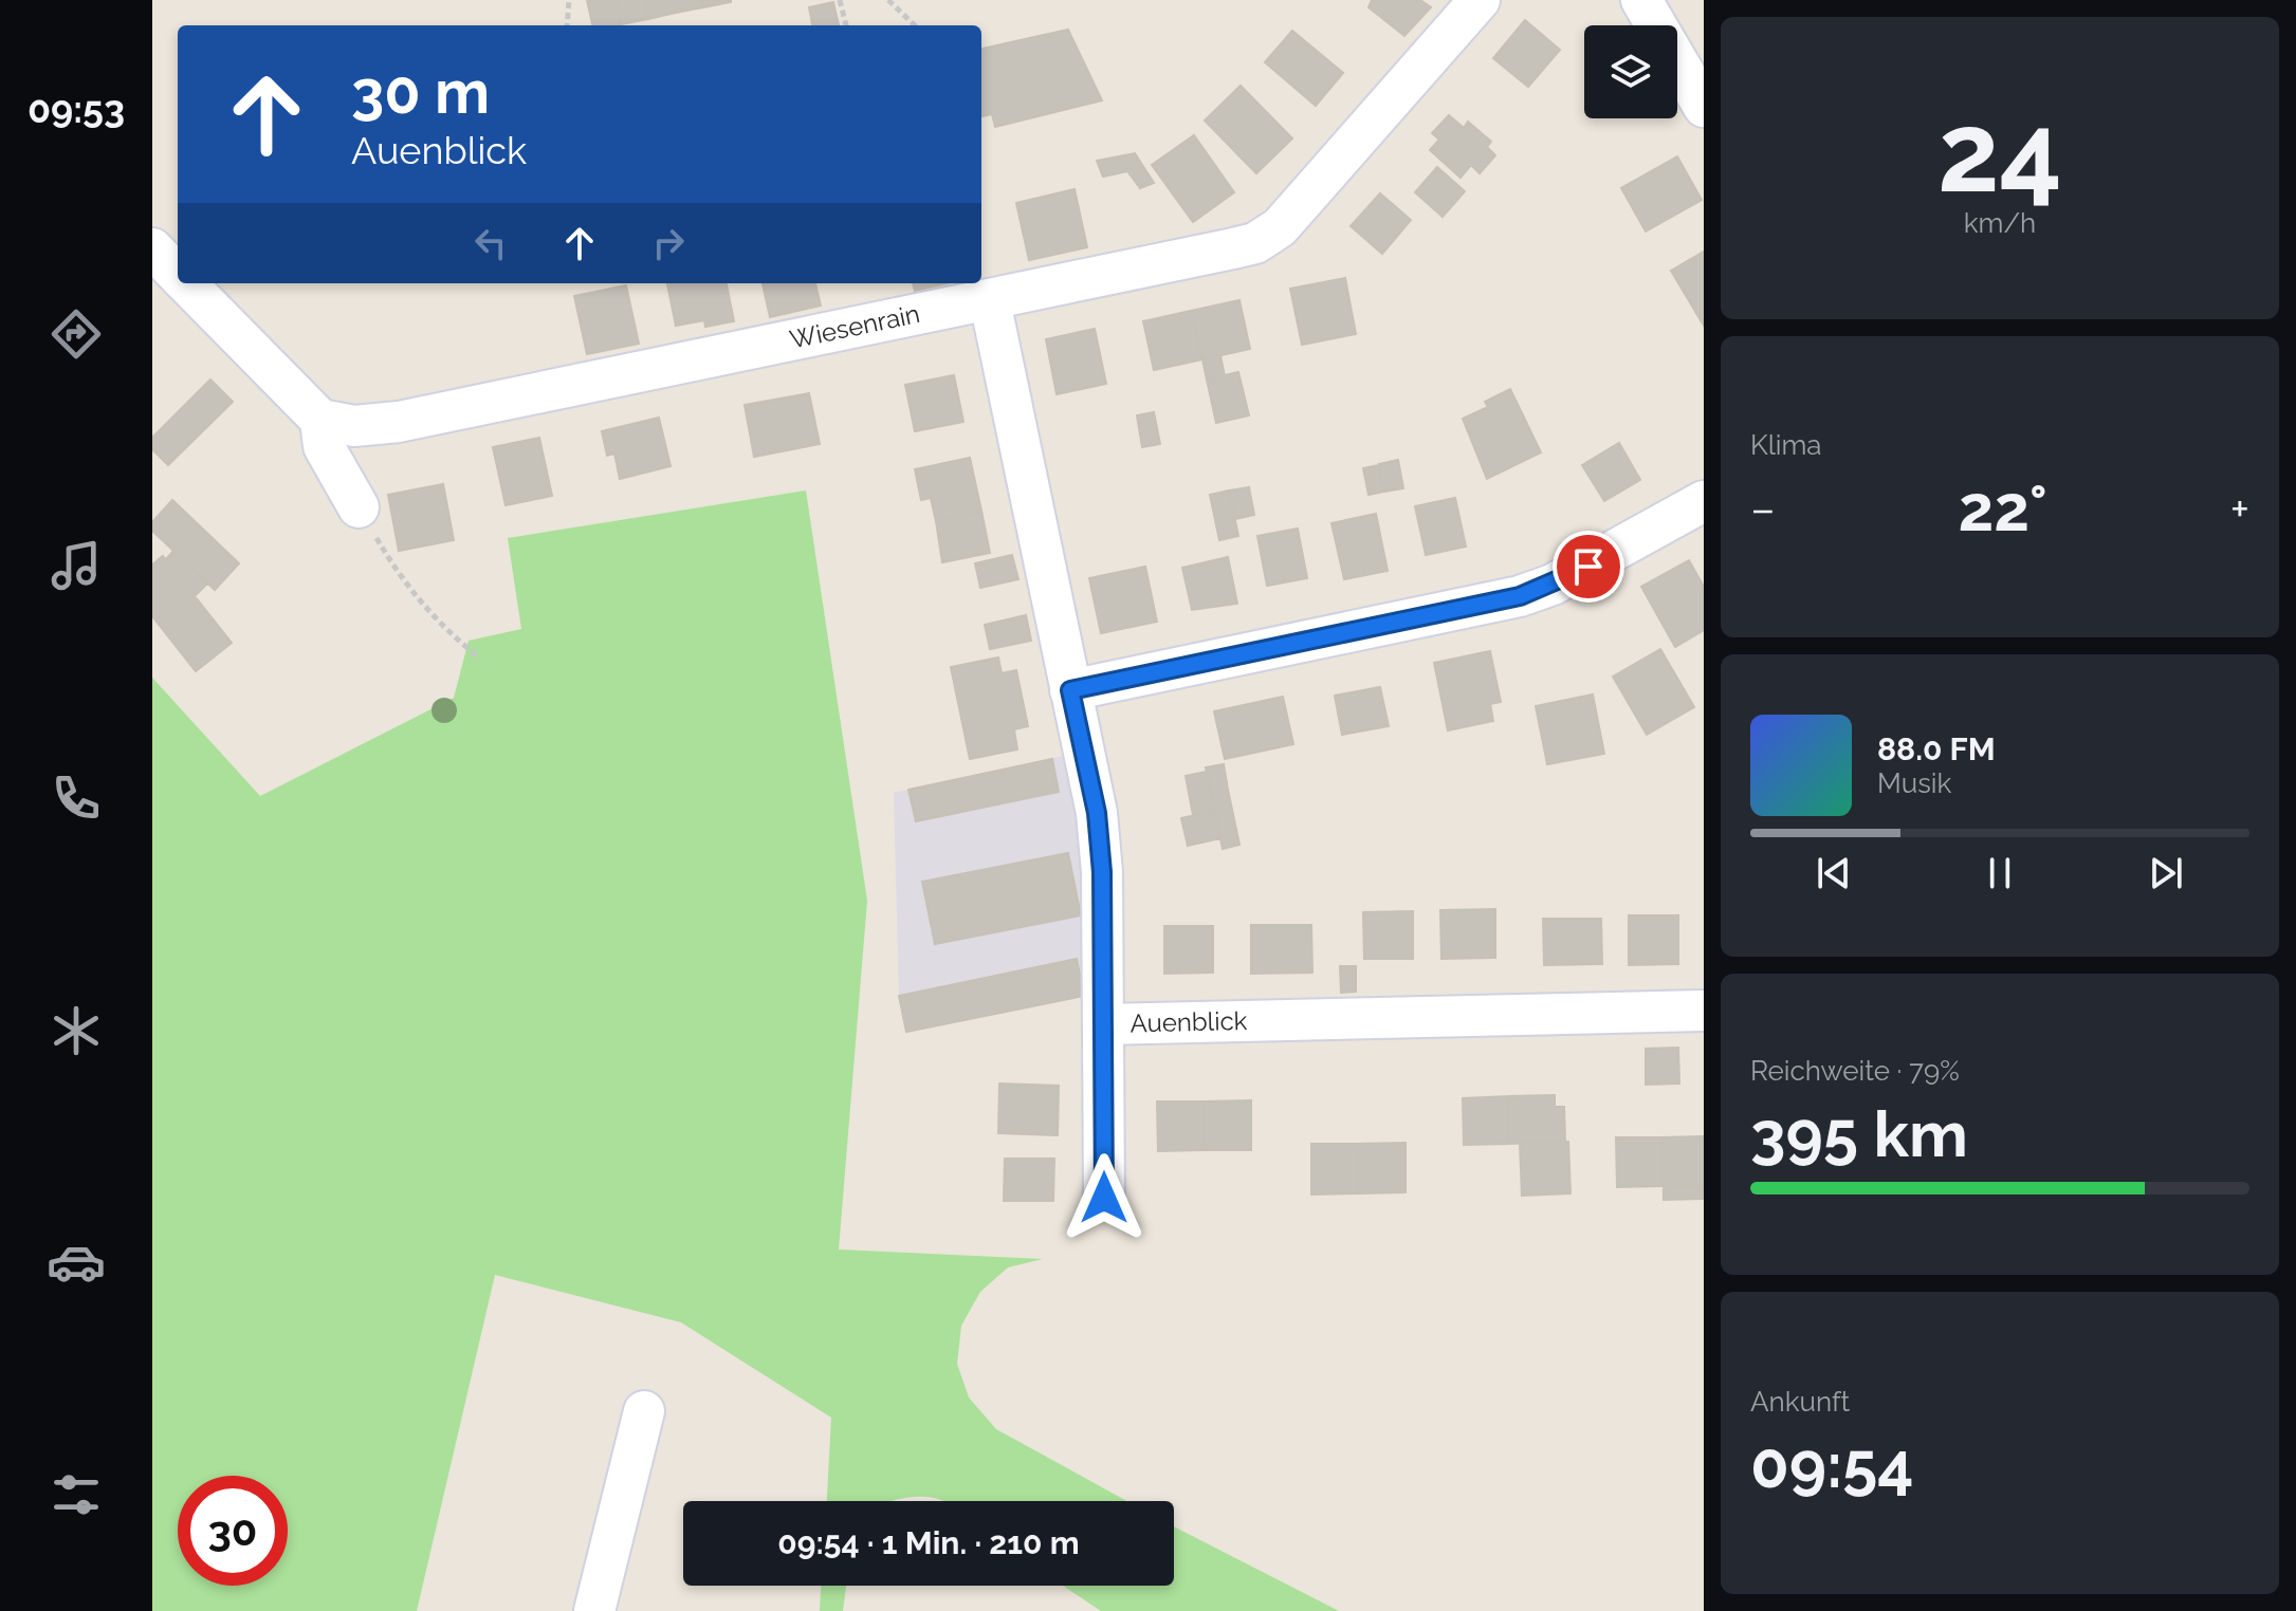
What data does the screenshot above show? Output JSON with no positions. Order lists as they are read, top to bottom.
{
  "streets": {
    "street": ["Wiesenrain", "Auenblick"]
  },
  "crossings": [
    ["Wiesenrain", "Auenblick"]
  ],
  "page": {
    "tabs": "09:53",
    "tile": [
      ["24", "km/h"],
      "Klima",
      ["Reichweite · 79%", "395 km"],
      ["Ankunft", "09:54"]
    ],
    "turn": ["30 m", "Auenblick"],
    "heat": ["−", "22°", "+"],
    "song": ["88.0 FM", "Musik"],
    "limit": "30",
    "trip": "09:54 · 1 Min. · 210 m"
  }
}
